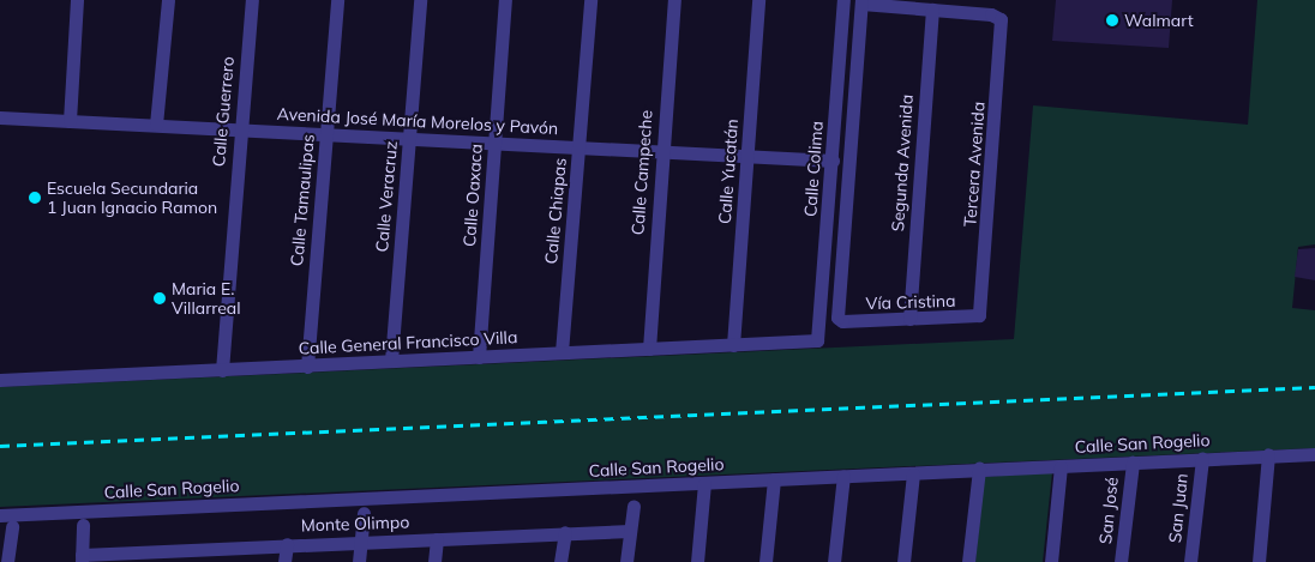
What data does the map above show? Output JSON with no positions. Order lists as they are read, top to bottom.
{
  "streets": {
    "street": [
      "Calle Guerrero",
      "Avenida José María Morelos y Pavón",
      "Segunda Avenida",
      "Tercera Avenida",
      "Calle Colima",
      "Calle Yucatán",
      "Calle Campeche",
      "Calle Oaxaca",
      "Calle Veracruz",
      "Calle Tamaulipas",
      "Calle Chiapas",
      "Vía Cristina",
      "Calle General Francisco Villa",
      "Calle San Rogelio",
      "San Juan",
      "San José",
      "Monte Olimpo"
    ]
  },
  "crossings": [
    ["Calle Guerrero", "Avenida José María Morelos y Pavón"],
    ["Calle Guerrero", "Calle General Francisco Villa"],
    ["Avenida José María Morelos y Pavón", "Calle Colima"],
    ["Avenida José María Morelos y Pavón", "Calle Yucatán"],
    ["Avenida José María Morelos y Pavón", "Calle Campeche"],
    ["Avenida José María Morelos y Pavón", "Calle Oaxaca"],
    ["Avenida José María Morelos y Pavón", "Calle Veracruz"],
    ["Avenida José María Morelos y Pavón", "Calle Tamaulipas"],
    ["Avenida José María Morelos y Pavón", "Calle Chiapas"],
    ["Segunda Avenida", "Tercera Avenida"],
    ["Segunda Avenida", "Vía Cristina"],
    ["Tercera Avenida", "Vía Cristina"],
    ["Calle Colima", "Calle General Francisco Villa"],
    ["Calle Yucatán", "Calle General Francisco Villa"],
    ["Calle Campeche", "Calle General Francisco Villa"],
    ["Calle Oaxaca", "Calle General Francisco Villa"],
    ["Calle Veracruz", "Calle General Francisco Villa"],
    ["Calle Tamaulipas", "Calle General Francisco Villa"],
    ["Calle Chiapas", "Calle General Francisco Villa"],
    ["Calle San Rogelio", "San Juan"],
    ["Calle San Rogelio", "San José"]
  ],
  "places": ["Walmart", "Escuela Secundaria 1 Juan Ignacio Ramon", "Maria E. Villarreal"]
}
